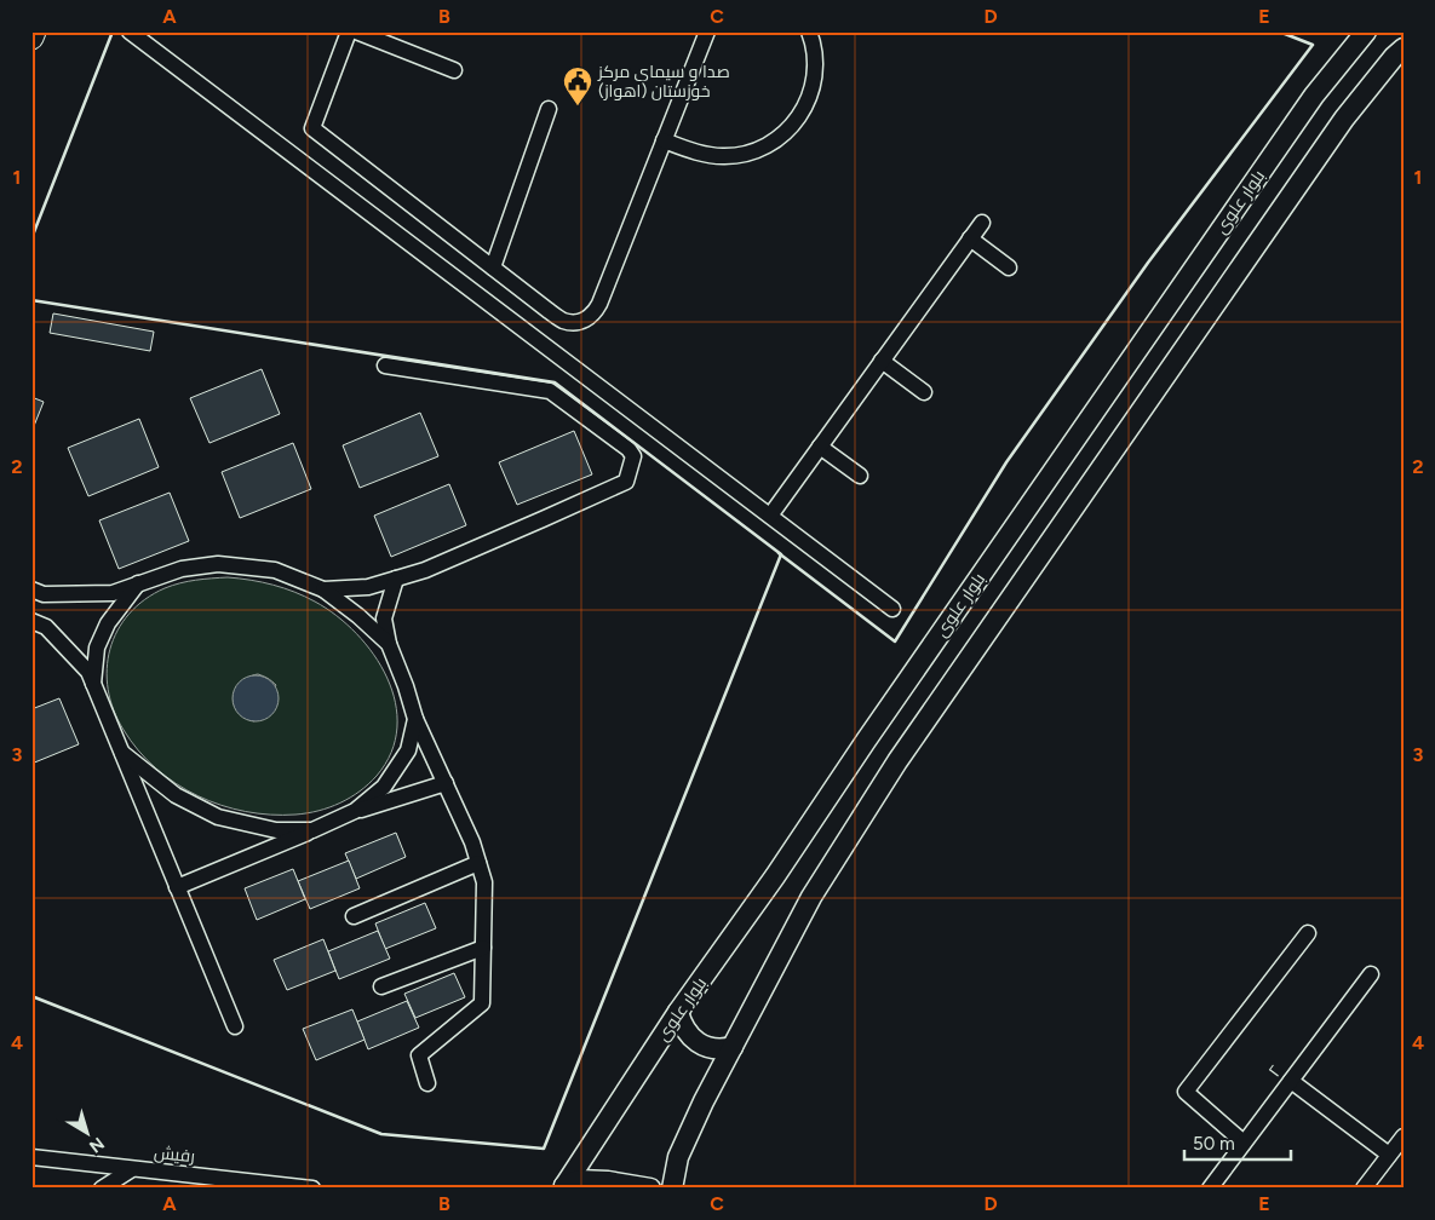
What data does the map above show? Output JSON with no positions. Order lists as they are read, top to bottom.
{
  "streets": {
    "main road": ["بلوار علوی"],
    "street": ["۲", "رفیش"]
  },
  "places": {
    "public building": ["صدا و سیمای مرکز خوزستان (اهواز)"]
  },
  "scale_bar": "50 m",
  "north": "bottom right",
  "grid": {
    "columns": [
      "A",
      "B",
      "C",
      "D",
      "E"
    ],
    "rows": [
      "1",
      "2",
      "3",
      "4"
    ]
  }
}
